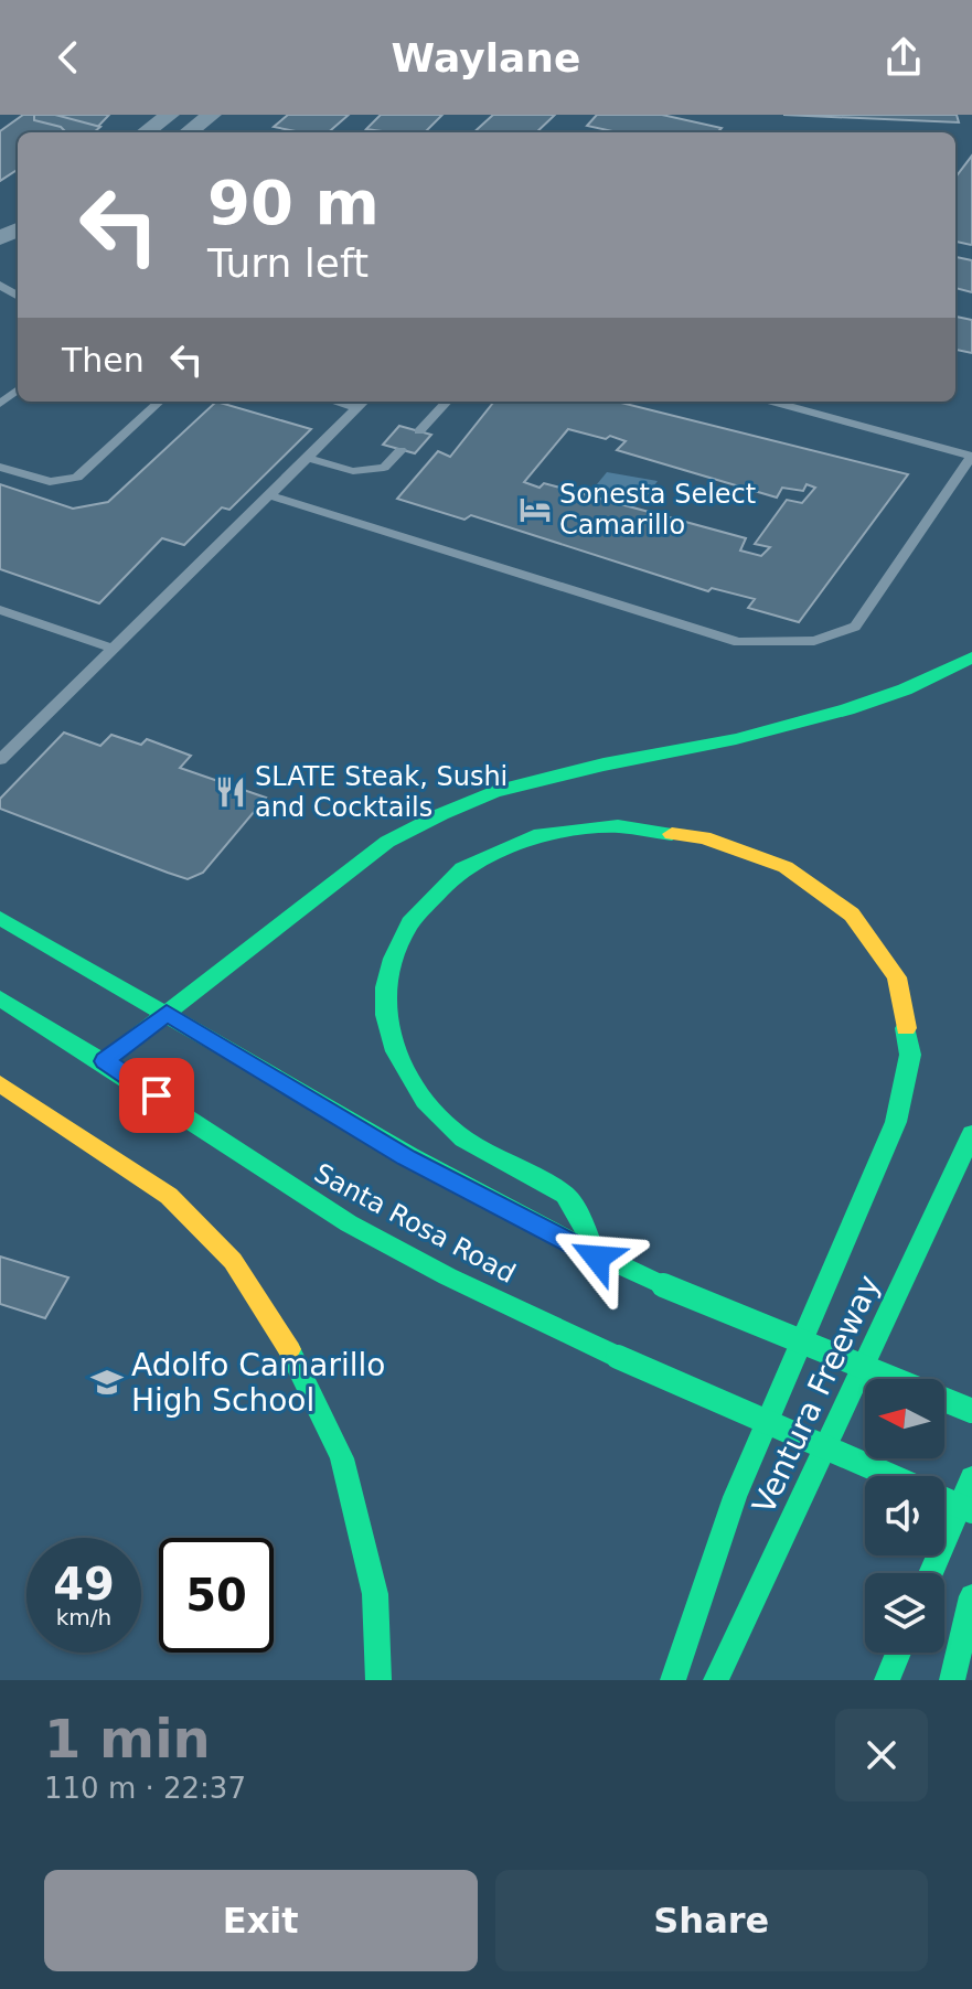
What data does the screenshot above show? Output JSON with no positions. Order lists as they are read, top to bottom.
{
  "streets": {
    "main road": ["Santa Rosa Road", "Ventura Freeway"]
  },
  "places": {
    "hotel": ["Sonesta Select Camarillo"],
    "restaurant": ["SLATE Steak, Sushi and Cocktails"],
    "school or university": ["Adolfo Camarillo High School"]
  },
  "north": "left",
  "page": {
    "header": "Waylane",
    "turn": ["90 m", "Turn left"],
    "then": "Then",
    "speed": "49 km/h",
    "limit": "50",
    "heading": ["1 min", "110 m · 22:37"],
    "buttons": ["Exit", "Share"]
  }
}
